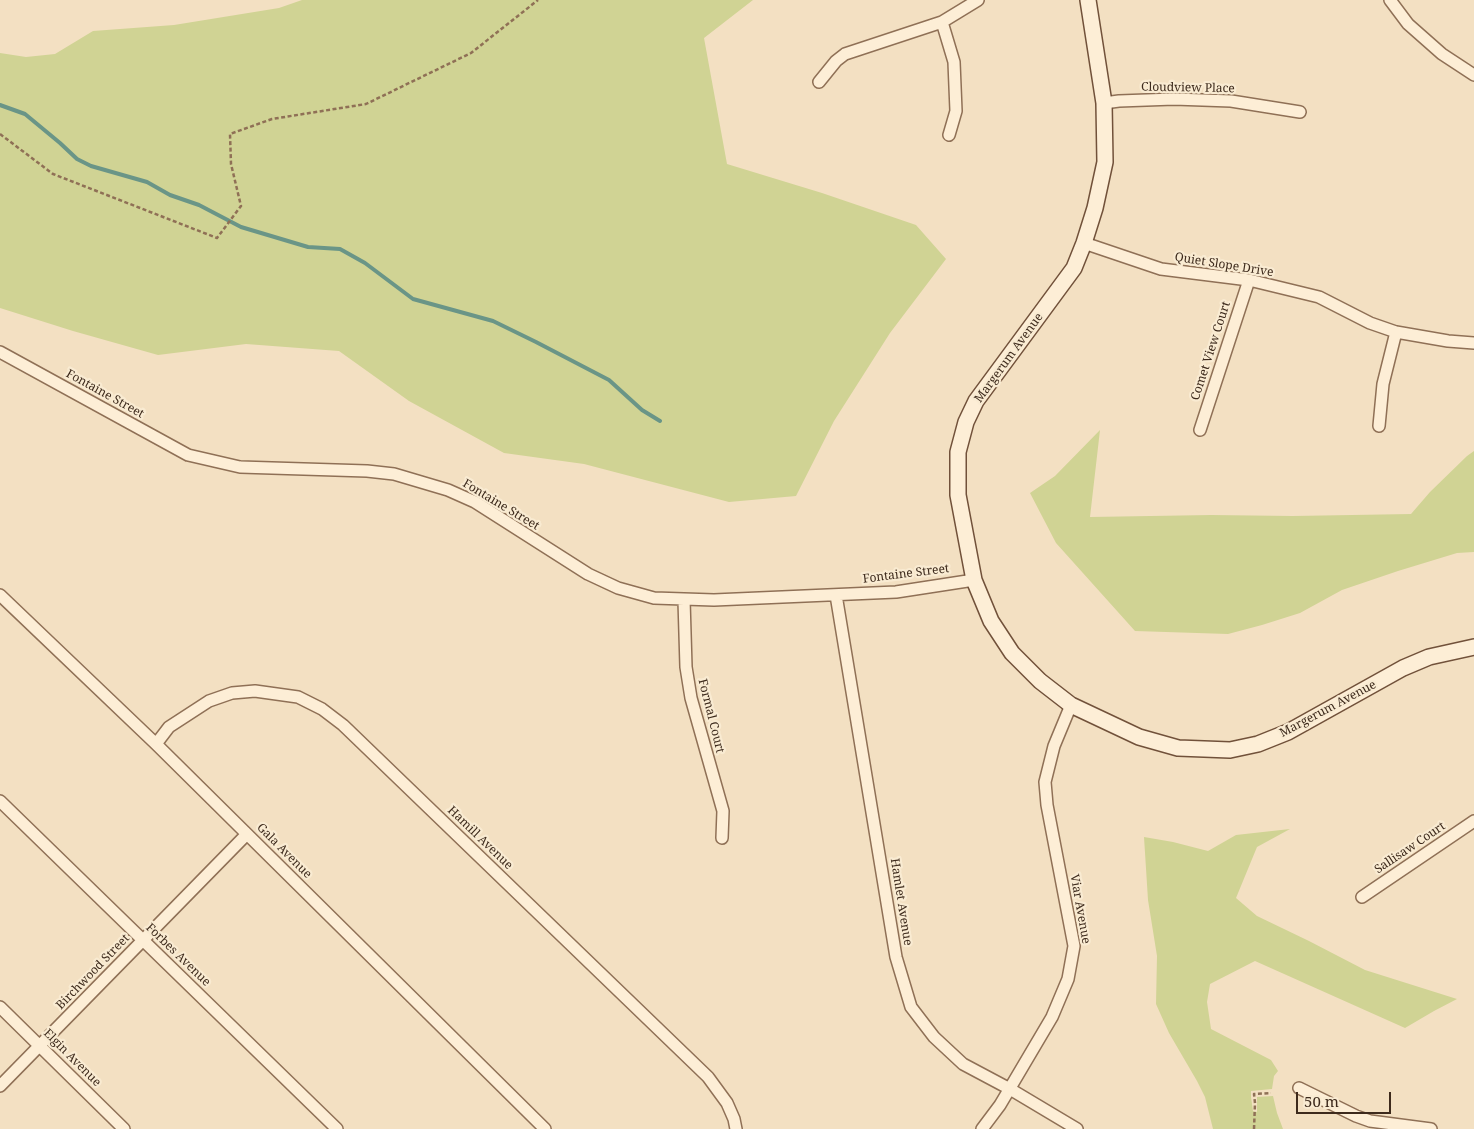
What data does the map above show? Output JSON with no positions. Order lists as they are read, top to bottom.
{
  "streets": {
    "street": [
      "Cloudview Place",
      "Quiet Slope Drive",
      "Comet View Court",
      "Margerum Avenue",
      "Fontaine Street",
      "Formal Court",
      "Hamill Avenue",
      "Sallisaw Court",
      "Gala Avenue",
      "Hamlet Avenue",
      "Viar Avenue",
      "Forbes Avenue",
      "Birchwood Street",
      "Elgin Avenue"
    ]
  },
  "crossings": [
    ["Cloudview Place", "Margerum Avenue"],
    ["Quiet Slope Drive", "Comet View Court"],
    ["Quiet Slope Drive", "Margerum Avenue"],
    ["Margerum Avenue", "Fontaine Street"],
    ["Margerum Avenue", "Viar Avenue"],
    ["Fontaine Street", "Formal Court"],
    ["Fontaine Street", "Hamlet Avenue"],
    ["Hamill Avenue", "Gala Avenue"],
    ["Gala Avenue", "Birchwood Street"],
    ["Hamlet Avenue", "Viar Avenue"],
    ["Forbes Avenue", "Birchwood Street"],
    ["Birchwood Street", "Elgin Avenue"]
  ],
  "scale_bar": "50 m"
}
